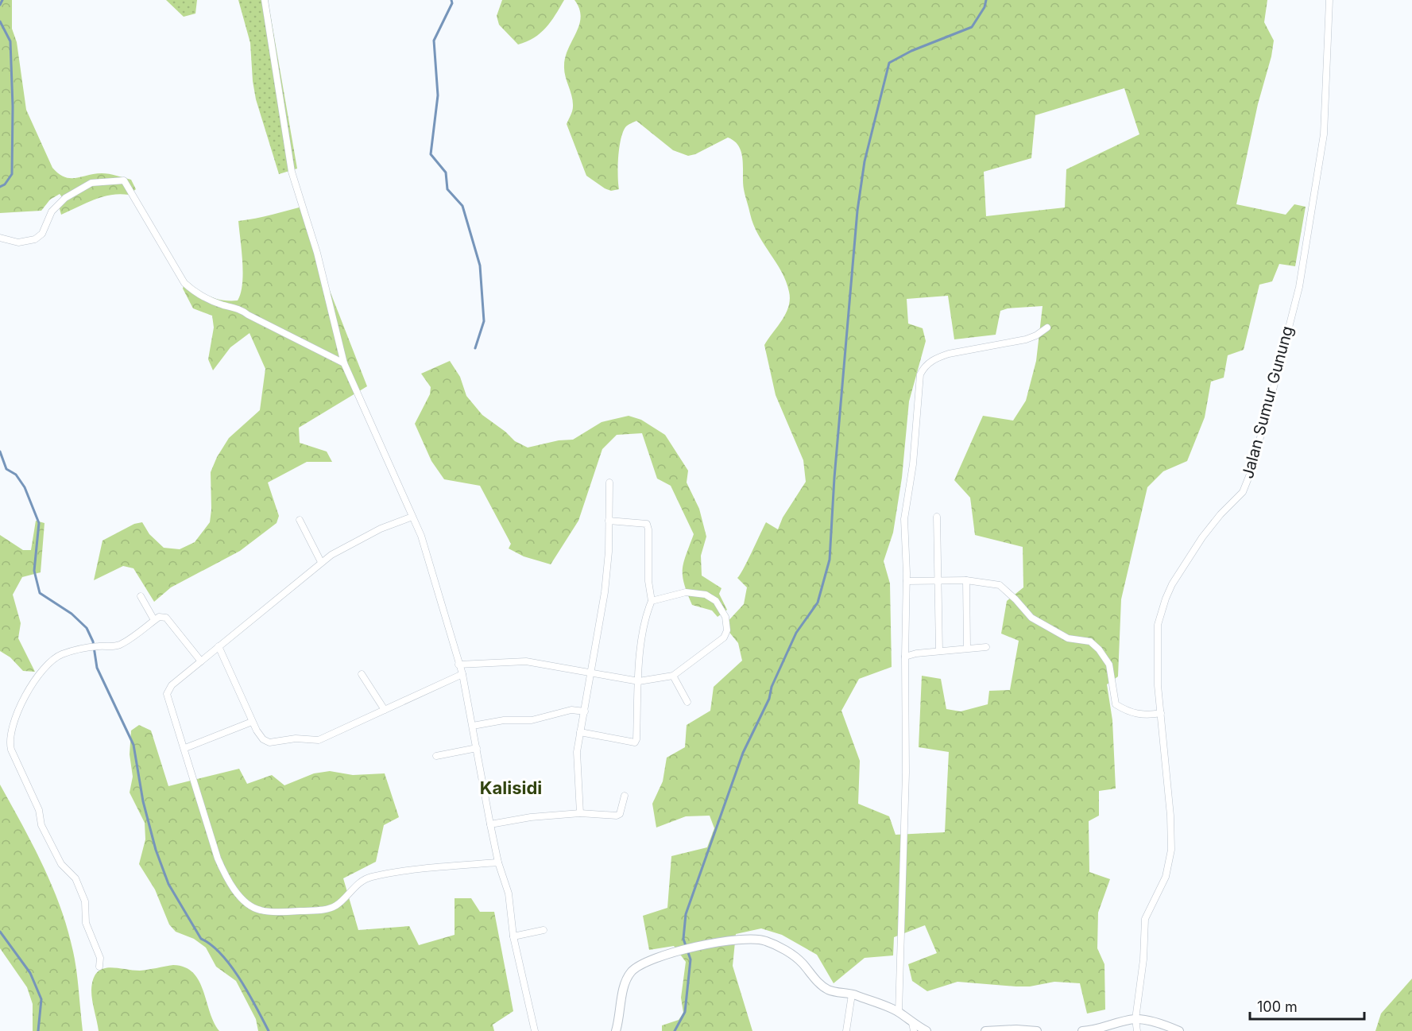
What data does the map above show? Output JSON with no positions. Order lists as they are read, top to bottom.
{
  "streets": {
    "street": ["Jalan Sumur Gunung"]
  },
  "districts": ["Kalisidi"],
  "scale_bar": "100 m"
}
